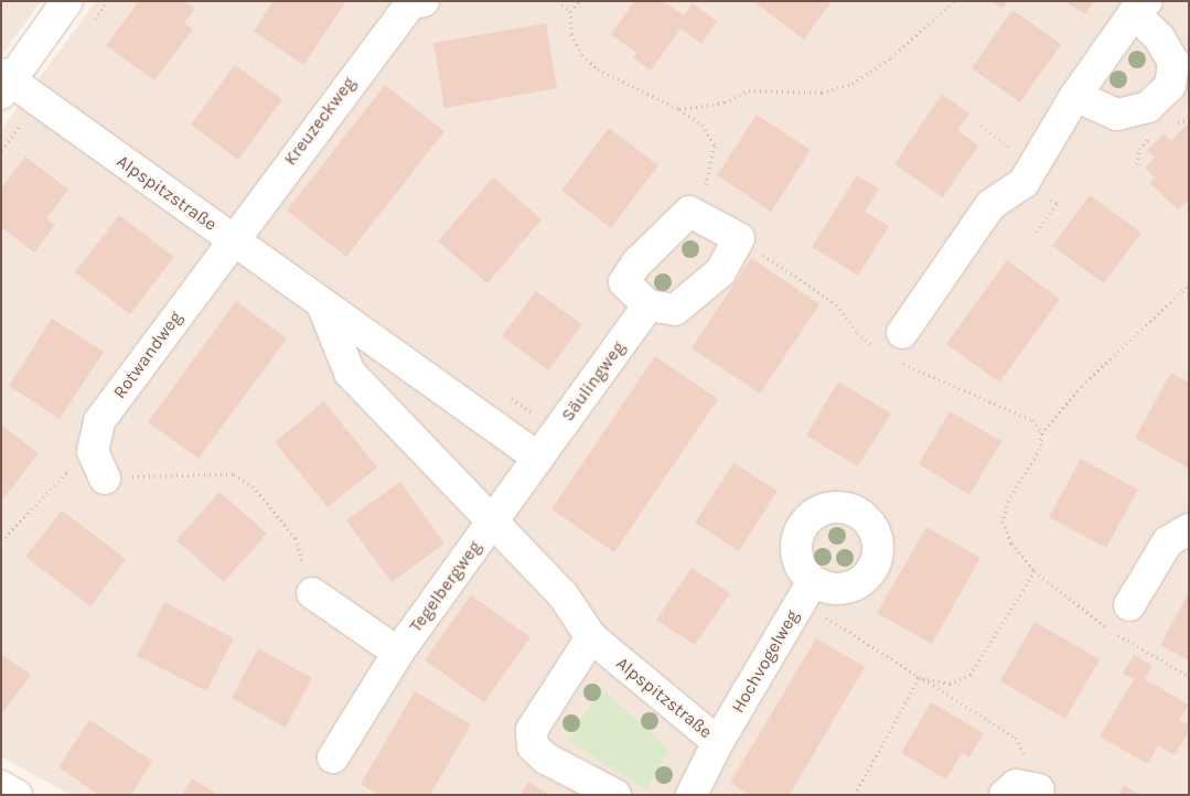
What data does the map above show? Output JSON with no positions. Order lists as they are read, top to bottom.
{
  "streets": {
    "street": [
      "Kreuzeckweg",
      "Alpspitzstraße",
      "Rotwandweg",
      "Säulingweg",
      "Tegelbergweg",
      "Hochvogelweg"
    ]
  },
  "crossings": [
    ["Kreuzeckweg", "Alpspitzstraße"],
    ["Kreuzeckweg", "Rotwandweg"],
    ["Alpspitzstraße", "Rotwandweg"],
    ["Alpspitzstraße", "Säulingweg"],
    ["Alpspitzstraße", "Tegelbergweg"],
    ["Alpspitzstraße", "Hochvogelweg"]
  ]
}
